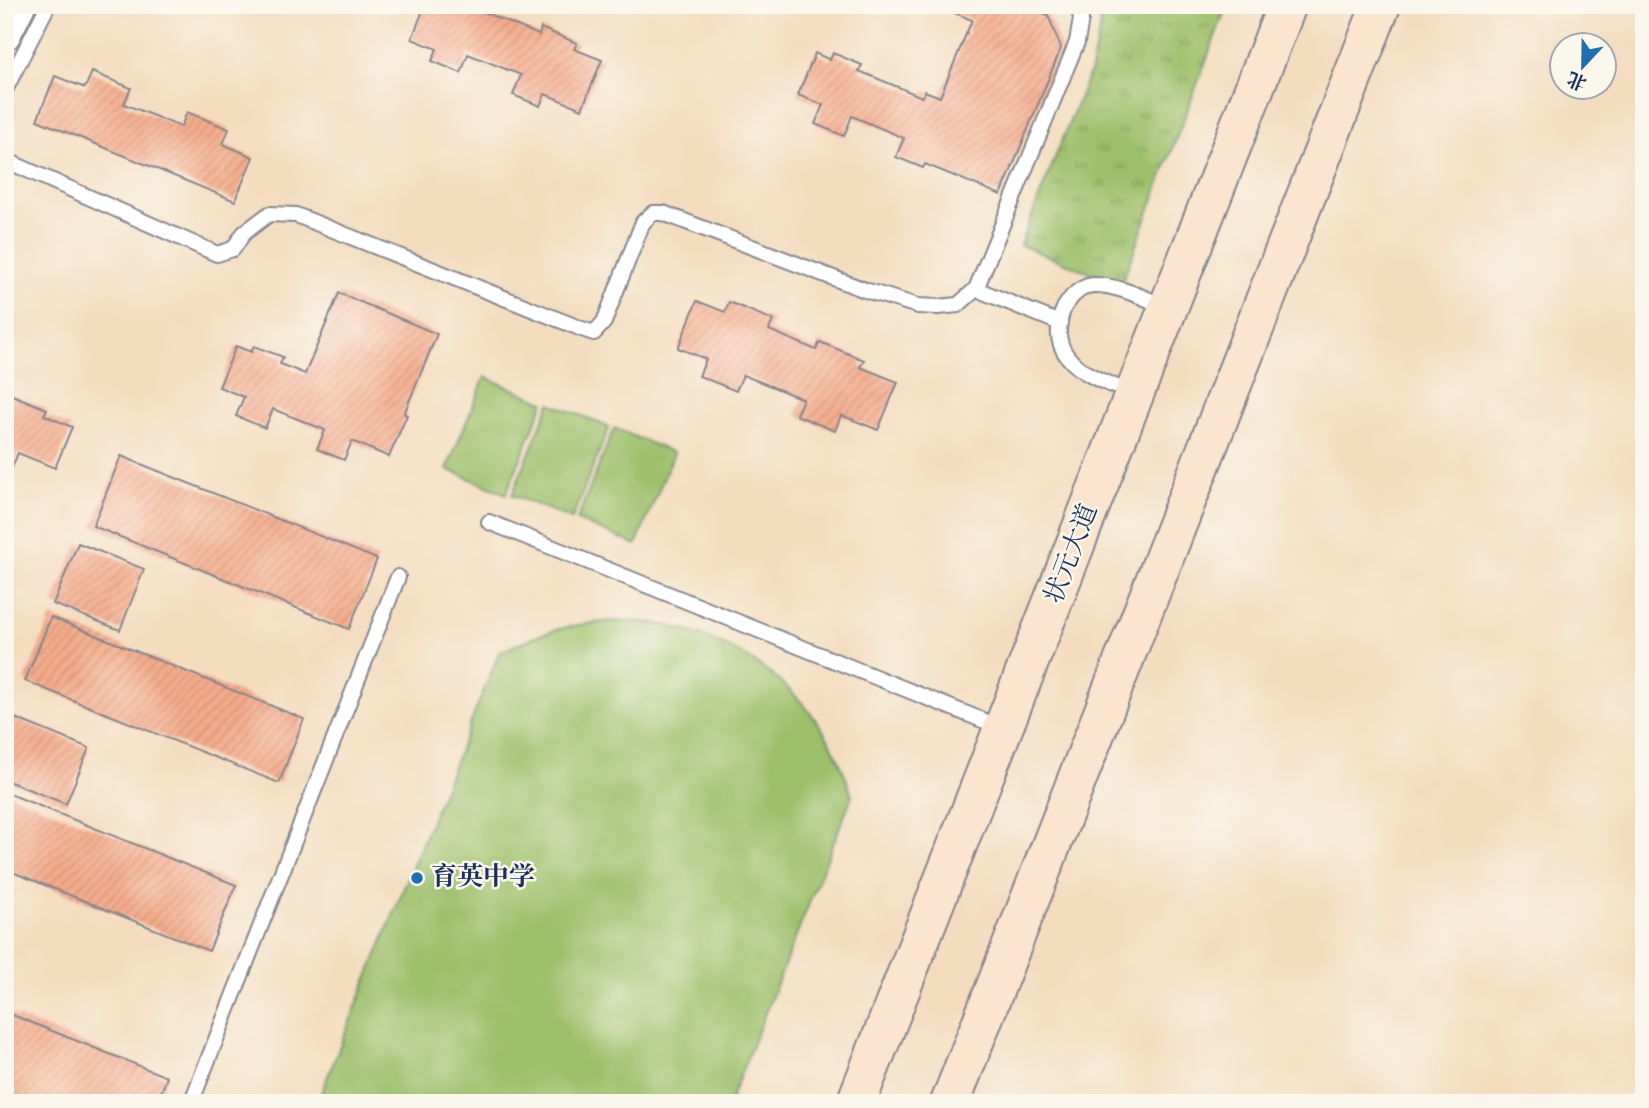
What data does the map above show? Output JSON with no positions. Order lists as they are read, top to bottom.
{
  "streets": {
    "main road": ["状元大道"]
  },
  "places": ["育英中学"],
  "north": "bottom"
}
